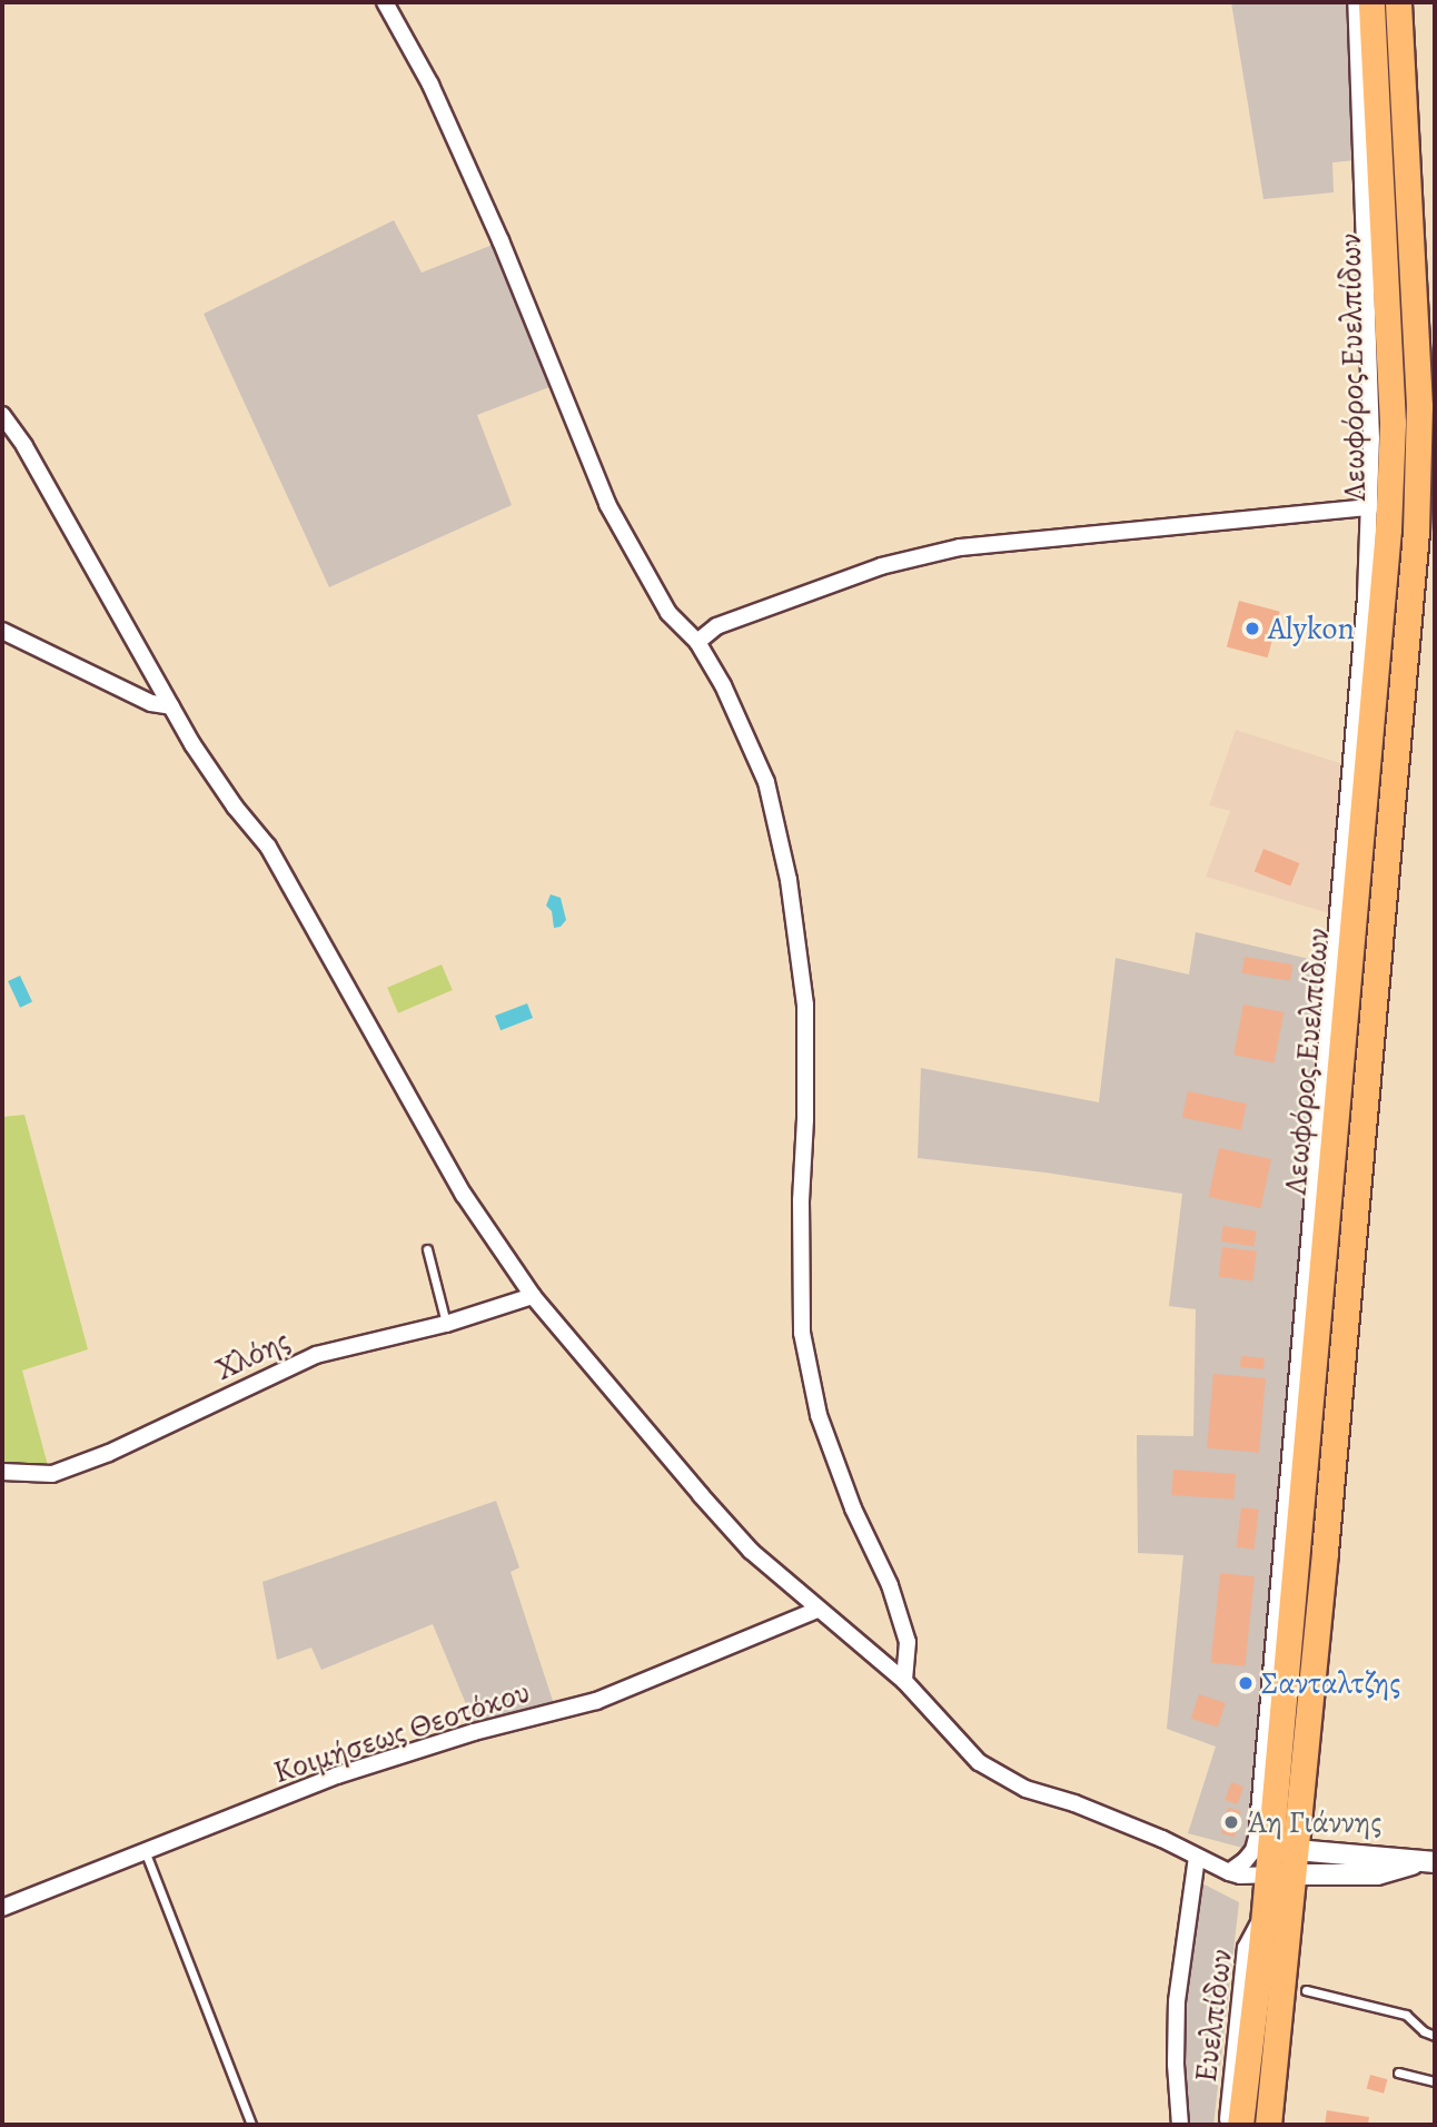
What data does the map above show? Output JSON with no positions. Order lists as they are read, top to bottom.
{
  "streets": {
    "main road": ["Λεωφόρος Ευελπίδων"],
    "street": ["Χλόης", "Κοιμήσεως Θεοτόκου", "Ευελπίδων"]
  },
  "crossings": [
    ["Λεωφόρος Ευελπίδων", "Ευελπίδων"]
  ],
  "places": ["Alykon", "Σανταλτζης", "Άη Γιάννης"]
}
